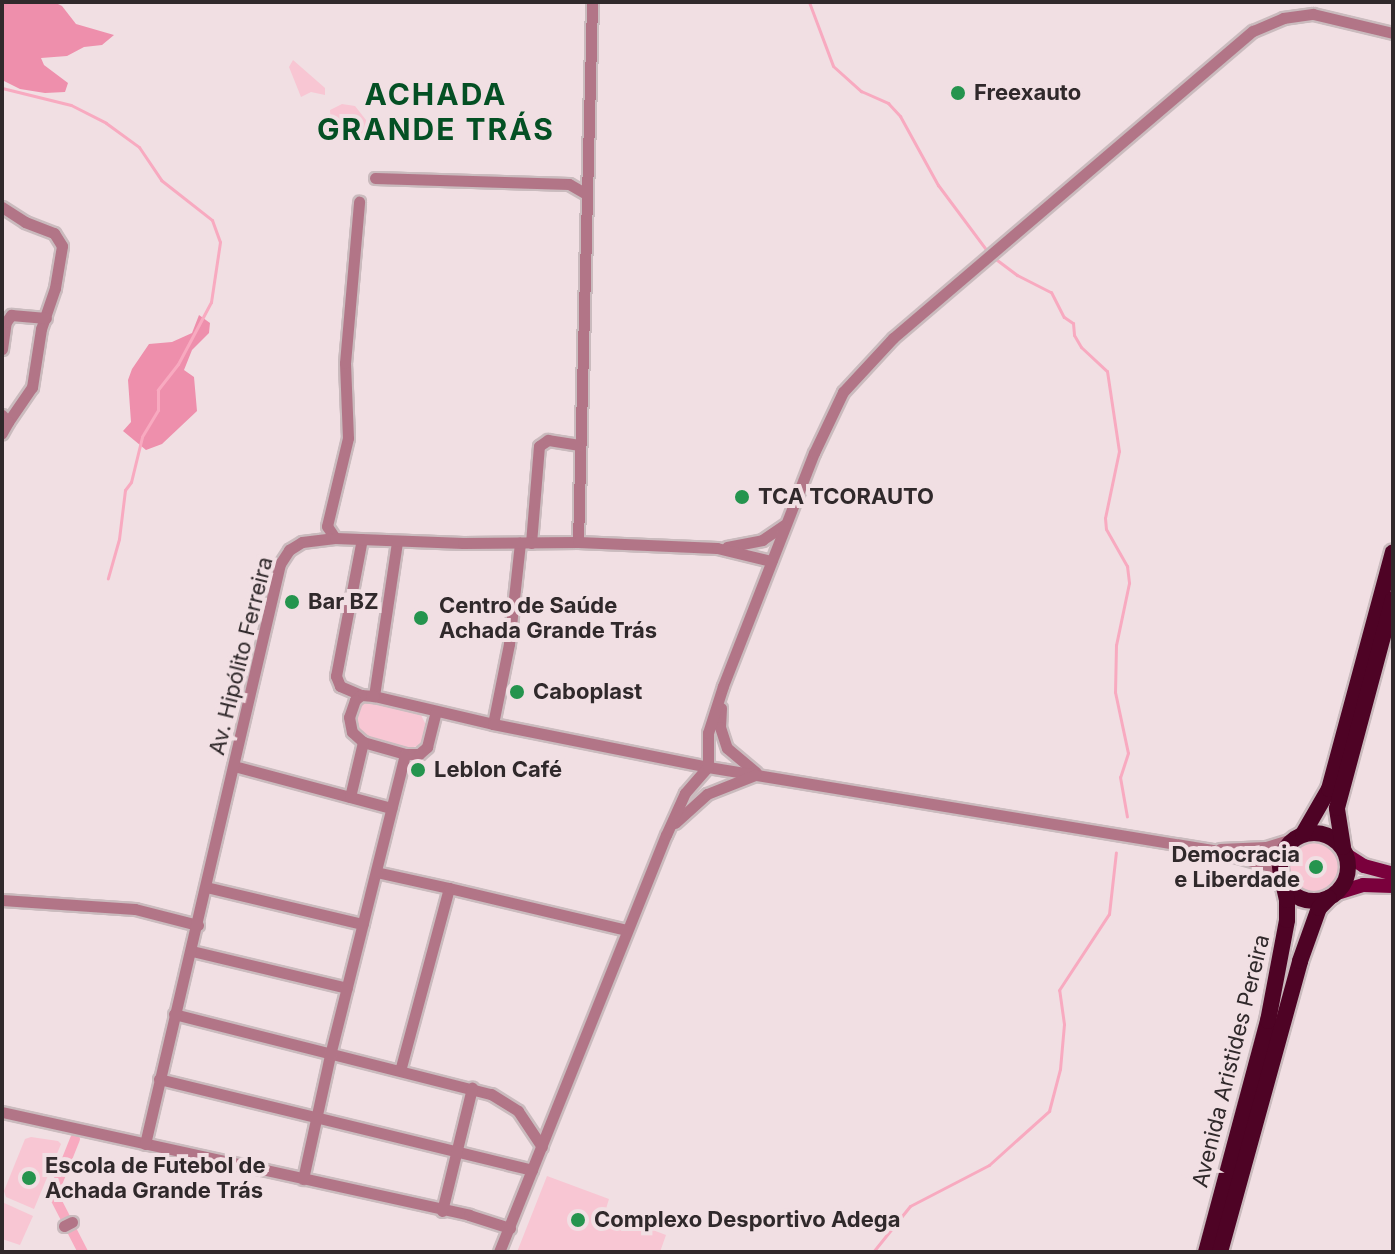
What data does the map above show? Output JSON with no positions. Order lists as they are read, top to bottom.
{
  "streets": {
    "highway": ["Avenida Aristides Pereira"],
    "street": ["Av. Hipólito Ferreira"]
  },
  "districts": ["ACHADA GRANDE TRÁS"],
  "places": [
    "Freexauto",
    "TCA TCORAUTO",
    "Bar BZ",
    "Centro de Saúde Achada Grande Trás",
    "Caboplast",
    "Leblon Café",
    "Democracia e Liberdade",
    "Escola de Futebol de Achada Grande Trás",
    "Complexo Desportivo Adega"
  ]
}
